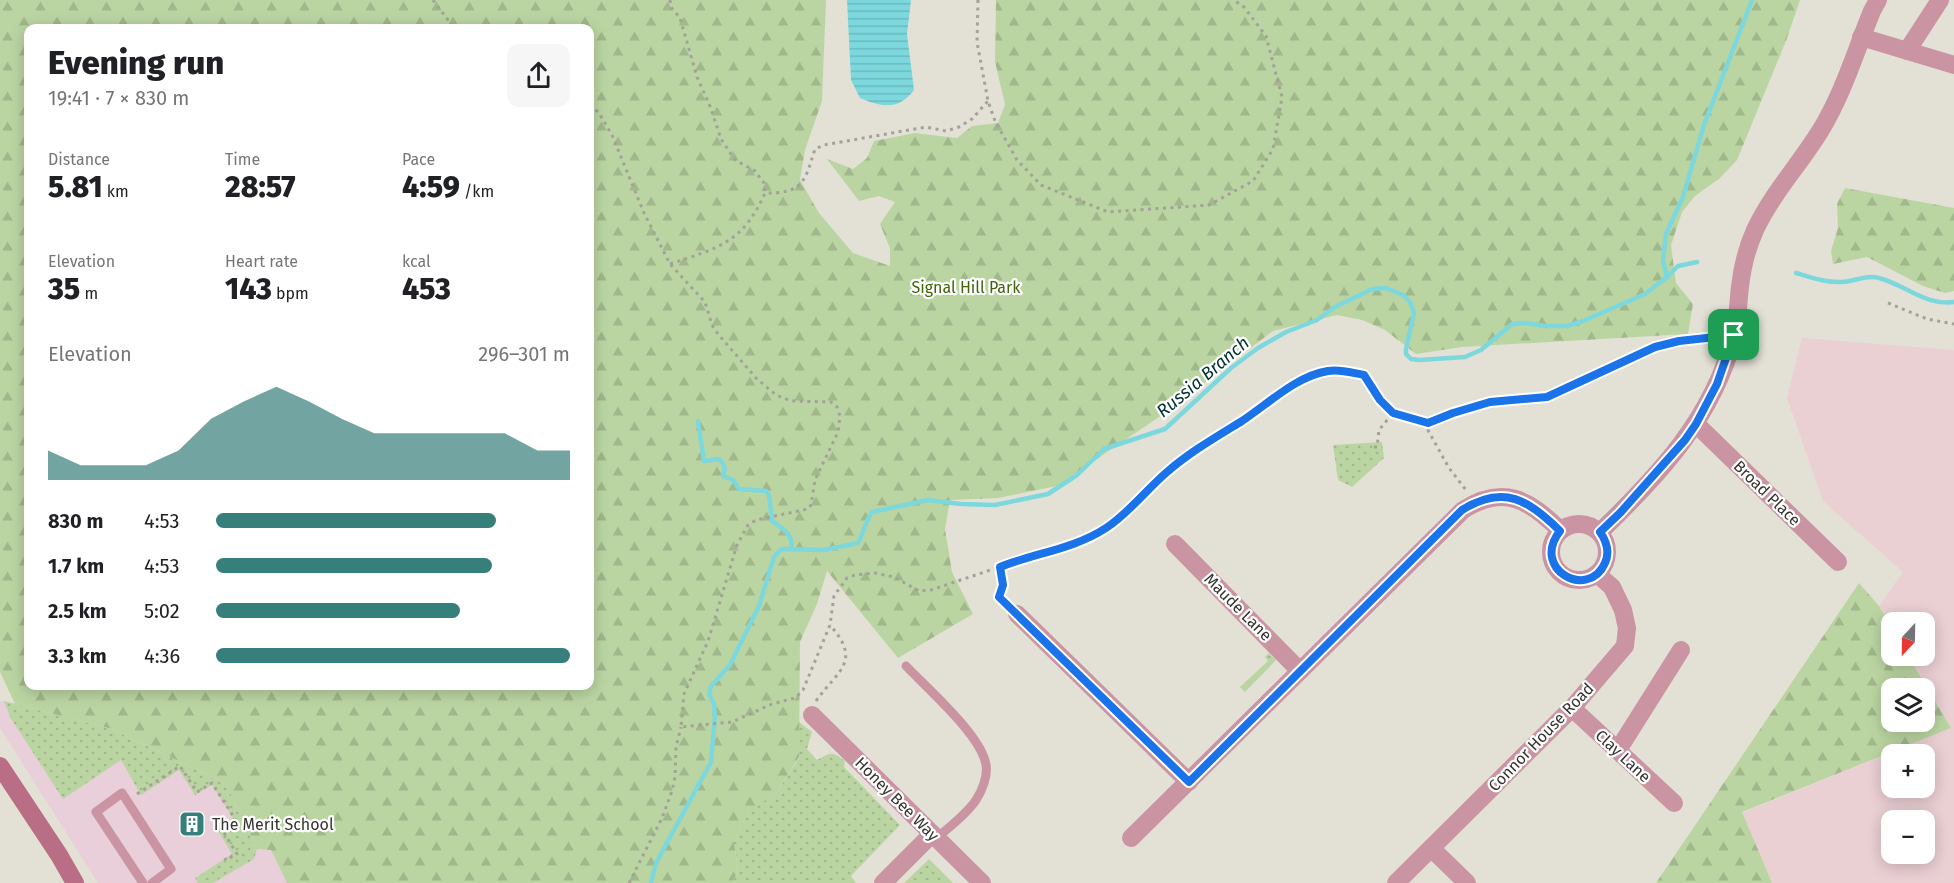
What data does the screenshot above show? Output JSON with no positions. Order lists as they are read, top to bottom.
{
  "streets": {
    "street": [
      "Broad Place",
      "Maude Lane",
      "Connor House Road",
      "Clay Lane",
      "Honey Bee Way"
    ]
  },
  "crossings": [
    ["Connor House Road", "Clay Lane"]
  ],
  "water": ["Russia Branch"],
  "parks": ["Signal Hill Park"],
  "places": {
    "building": ["The Merit School"]
  },
  "north": "bottom",
  "page": {
    "heading": ["Evening run", "19:41 · 7 × 830 m"],
    "stats": [
      ["Distance", "5.81 km"],
      ["Time", "28:57"],
      ["Pace", "4:59 /km"],
      ["Elevation", "35 m"],
      ["Heart rate", "143 bpm"],
      ["kcal", "453"]
    ],
    "chart": ["Elevation", "296–301 m"],
    "list": [
      {
        "name": "830 m",
        "note": "4:53"
      },
      {
        "name": "1.7 km",
        "note": "4:53"
      },
      {
        "name": "2.5 km",
        "note": "5:02"
      },
      {
        "name": "3.3 km",
        "note": "4:36"
      }
    ],
    "map_buttons": ["+", "−"]
  }
}
